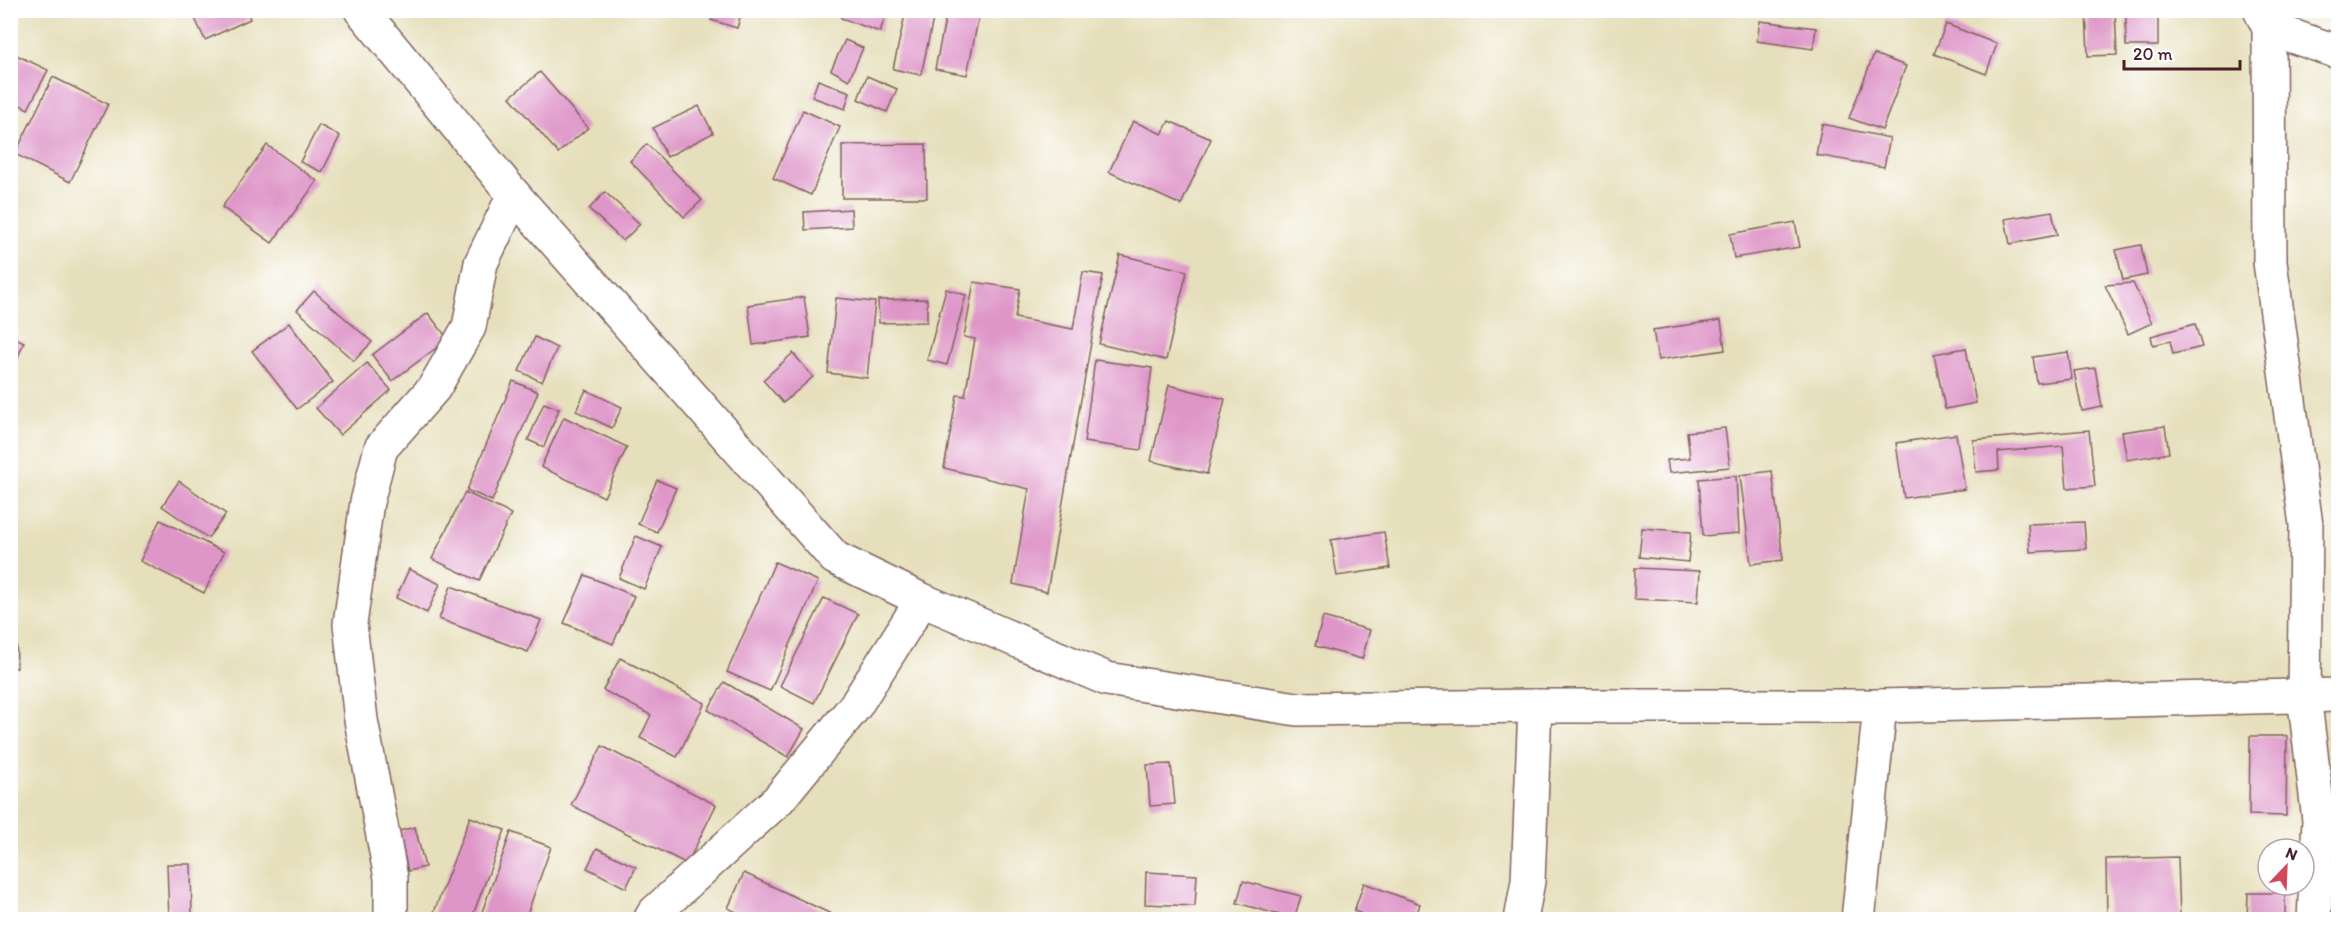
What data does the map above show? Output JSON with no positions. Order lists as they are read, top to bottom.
{
  "scale_bar": "20 m",
  "north": "top right"
}
